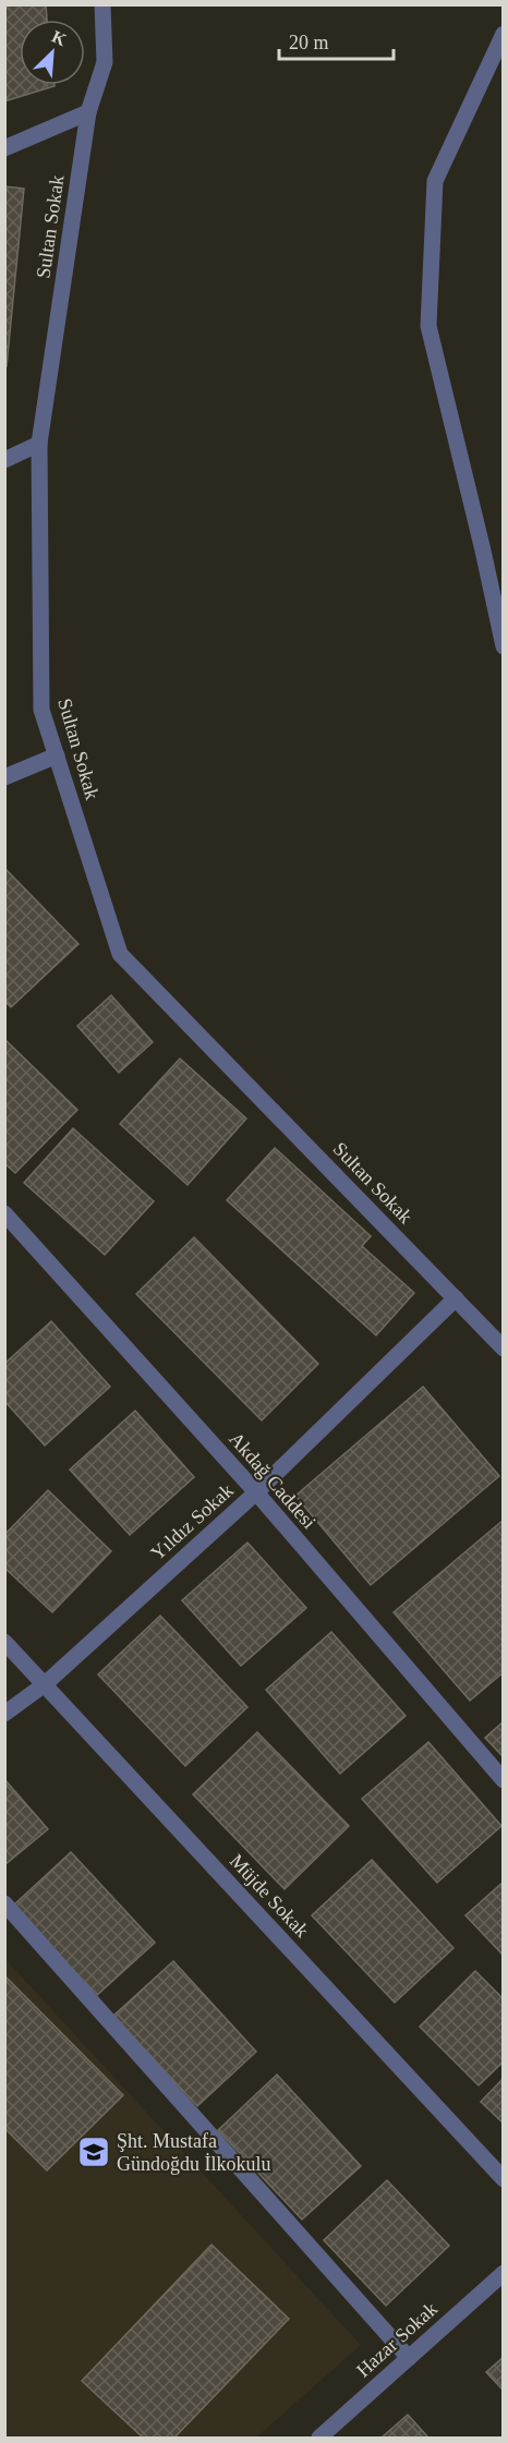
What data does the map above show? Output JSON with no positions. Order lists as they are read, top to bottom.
{
  "streets": {
    "street": [
      "Sultan Sokak",
      "Akdağ Caddesi",
      "Yıldız Sokak",
      "Müjde Sokak",
      "Hazar Sokak"
    ]
  },
  "crossings": [
    ["Sultan Sokak", "Yıldız Sokak"],
    ["Akdağ Caddesi", "Yıldız Sokak"],
    ["Yıldız Sokak", "Müjde Sokak"]
  ],
  "places": {
    "school or university": ["Şht. Mustafa Gündoğdu İlkokulu"]
  },
  "scale_bar": "20 m",
  "north": "top right"
}
